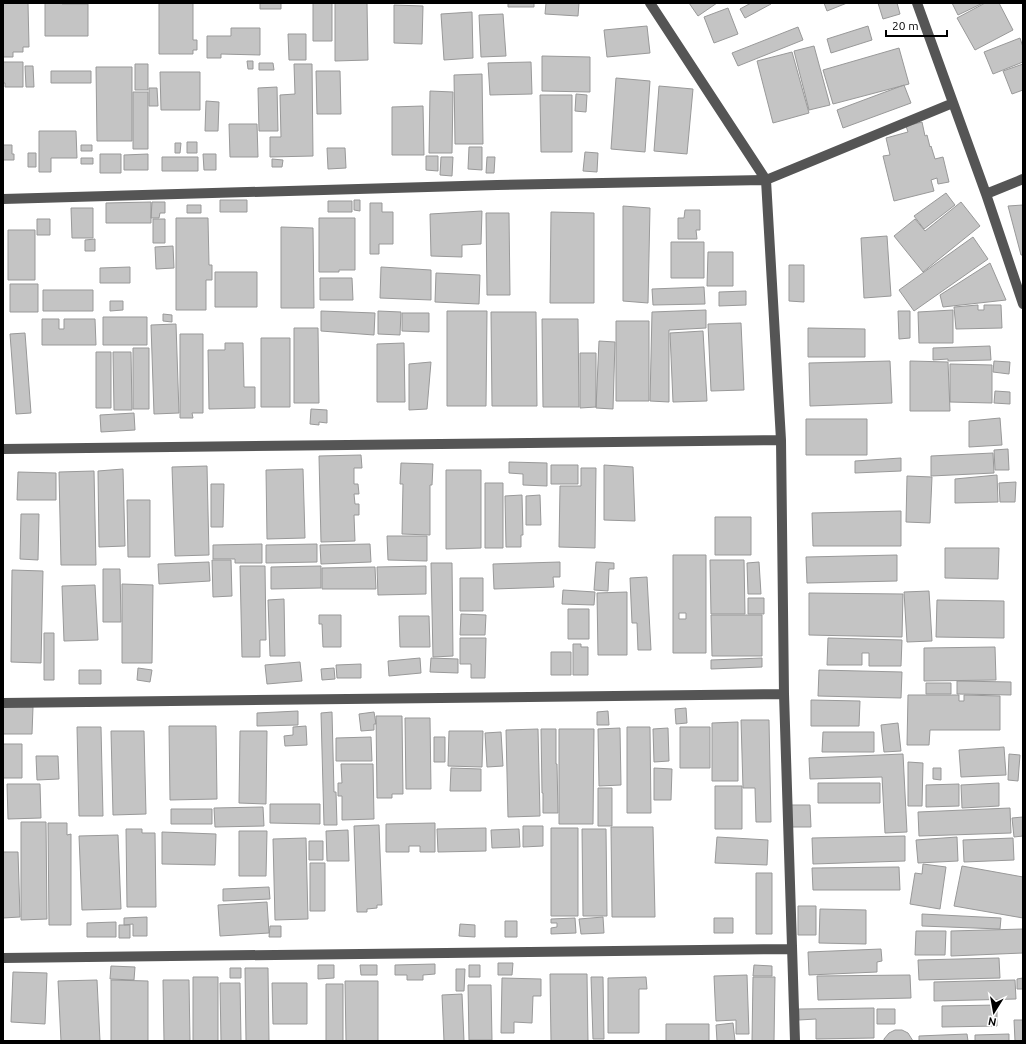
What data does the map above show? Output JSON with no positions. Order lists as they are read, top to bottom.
{
  "scale_bar": "20 m",
  "north": "bottom"
}
